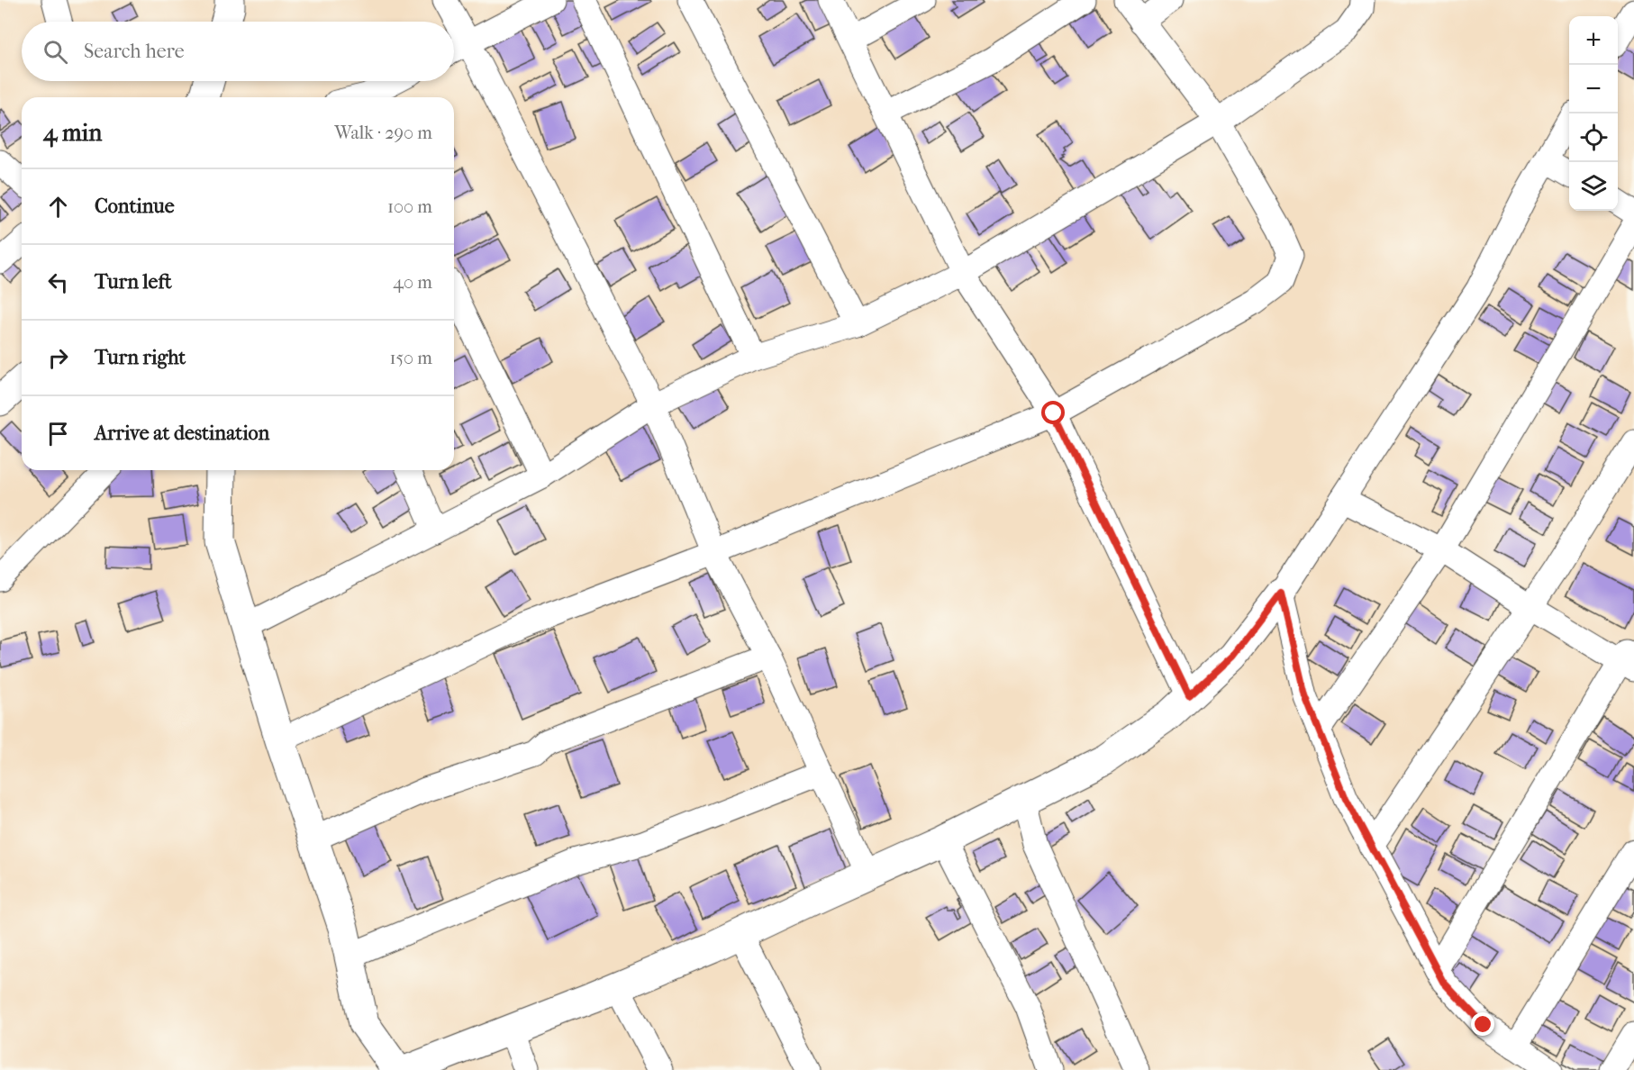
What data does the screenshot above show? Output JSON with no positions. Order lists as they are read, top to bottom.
{
  "page": {
    "map_buttons": ["+", "−"],
    "search": "Search here",
    "heading": ["4 min", "Walk · 290 m"],
    "list": [
      ["Continue", "100 m"],
      ["Turn left", "40 m"],
      ["Turn right", "150 m"],
      "Arrive at destination"
    ]
  }
}
